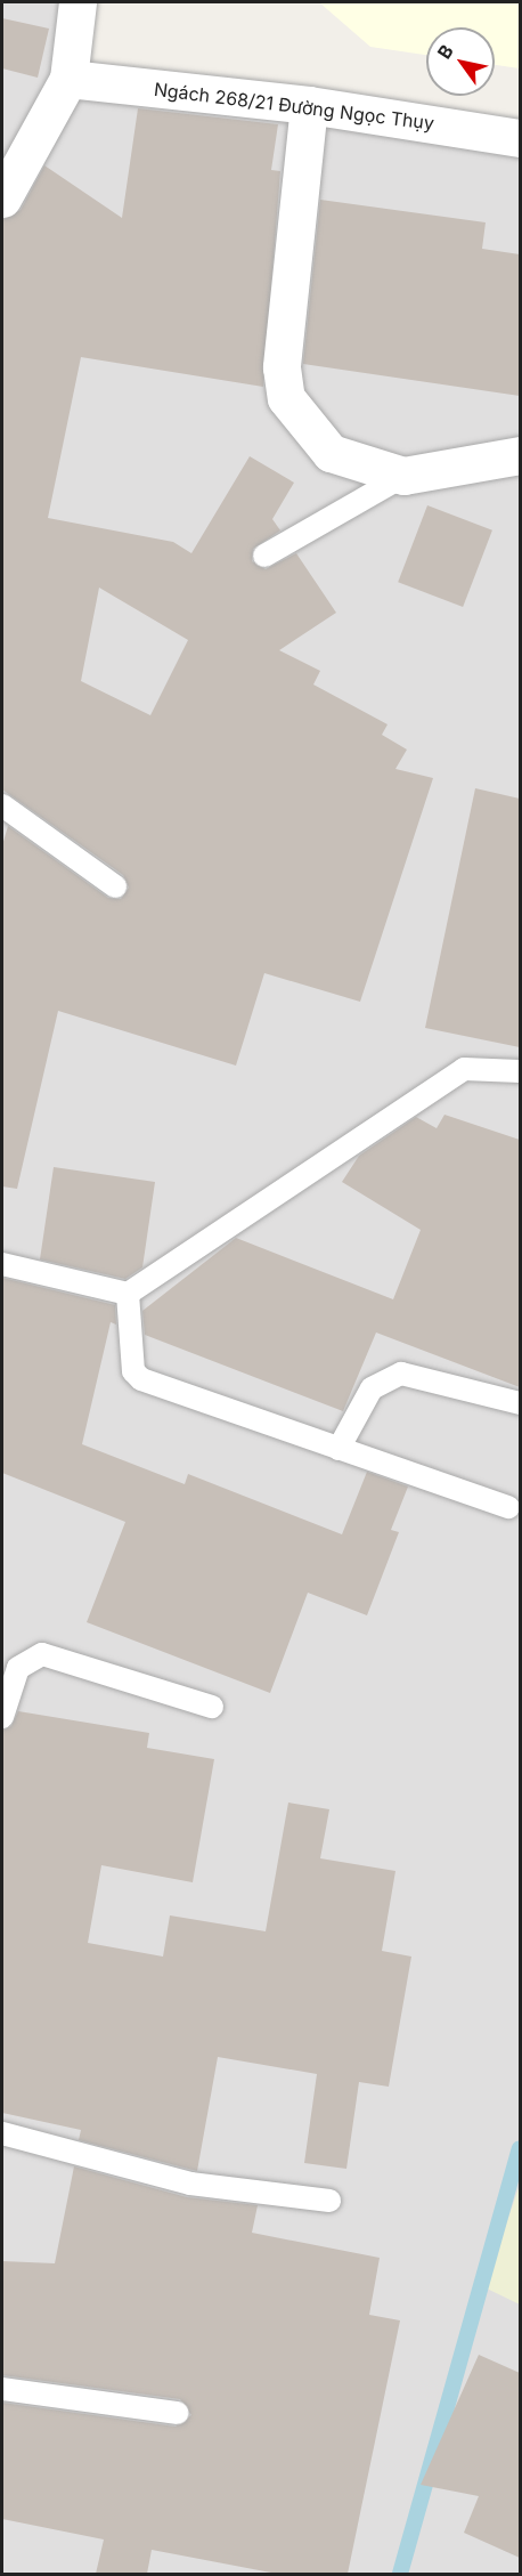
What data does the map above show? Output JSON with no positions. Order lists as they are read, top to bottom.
{
  "streets": {
    "street": ["Ngách 268/21 Đường Ngọc Thụy"]
  },
  "north": "top left"
}
